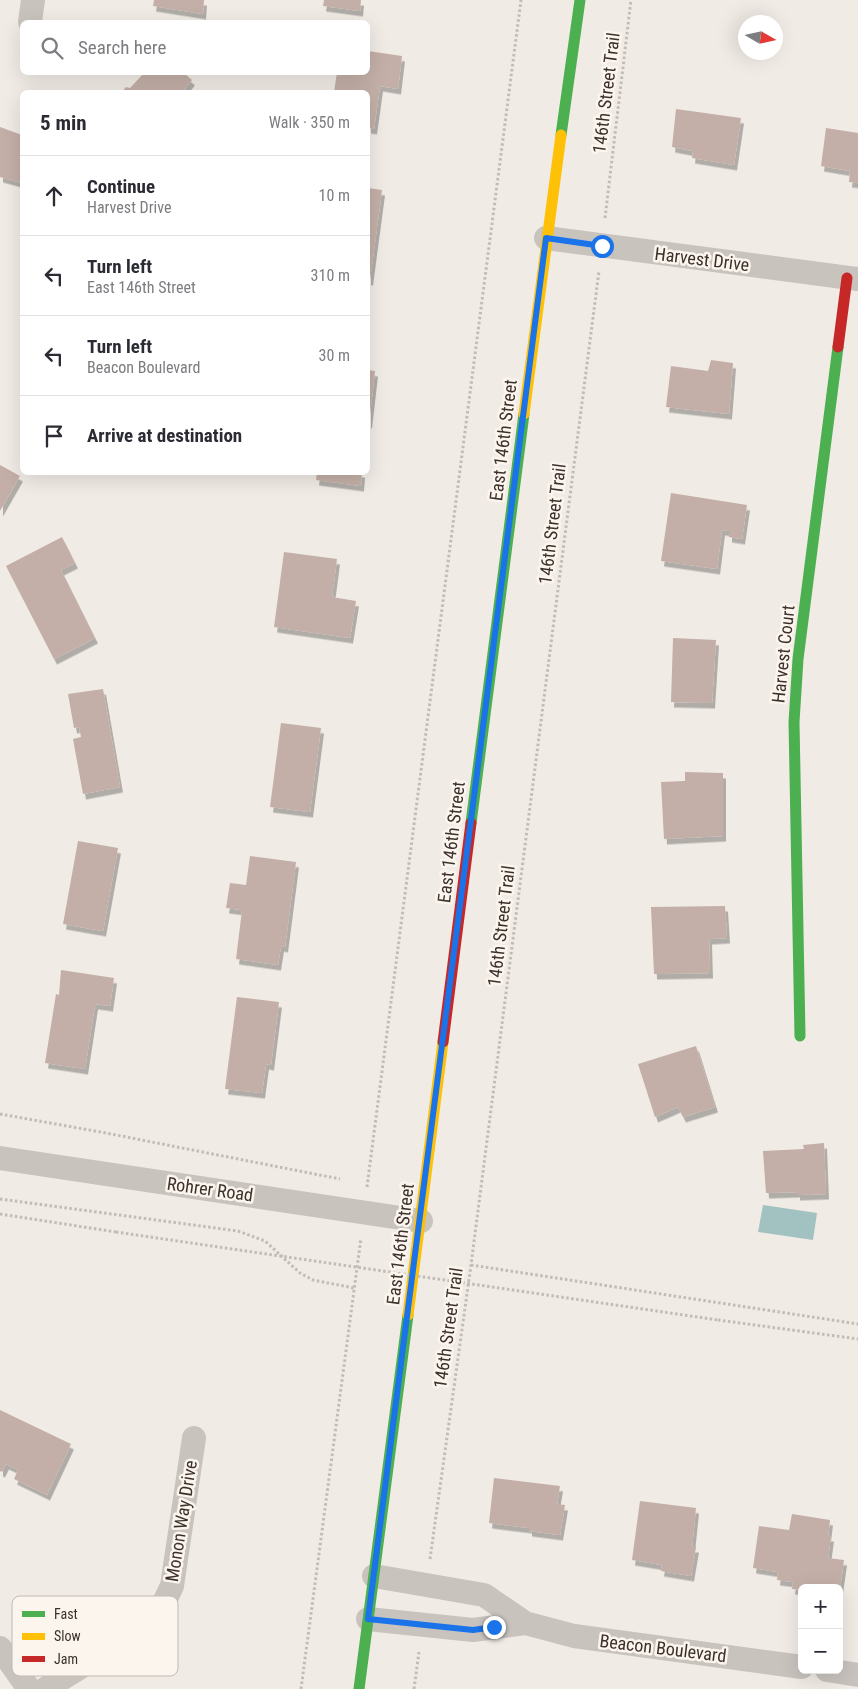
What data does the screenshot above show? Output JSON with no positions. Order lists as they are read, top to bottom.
{
  "streets": {
    "main road": ["East 146th Street", "Harvest Court"],
    "street": [
      "Harvest Drive",
      "Rohrer Road",
      "Monon Way Drive",
      "Beacon Boulevard"
    ],
    "path": ["146th Street Trail"]
  },
  "crossings": [
    ["Harvest Drive", "East 146th Street"],
    ["Harvest Drive", "Harvest Court"],
    ["East 146th Street", "Rohrer Road"],
    ["East 146th Street", "Beacon Boulevard"]
  ],
  "legend": ["Fast", "Slow", "Jam"],
  "north": "right",
  "page": {
    "search": "Search here",
    "heading": ["5 min", "Walk · 350 m"],
    "list": [
      ["Continue", "Harvest Drive", "10 m"],
      ["Turn left", "East 146th Street", "310 m"],
      ["Turn left", "Beacon Boulevard", "30 m"],
      "Arrive at destination"
    ],
    "map_buttons": ["+", "−"]
  }
}
